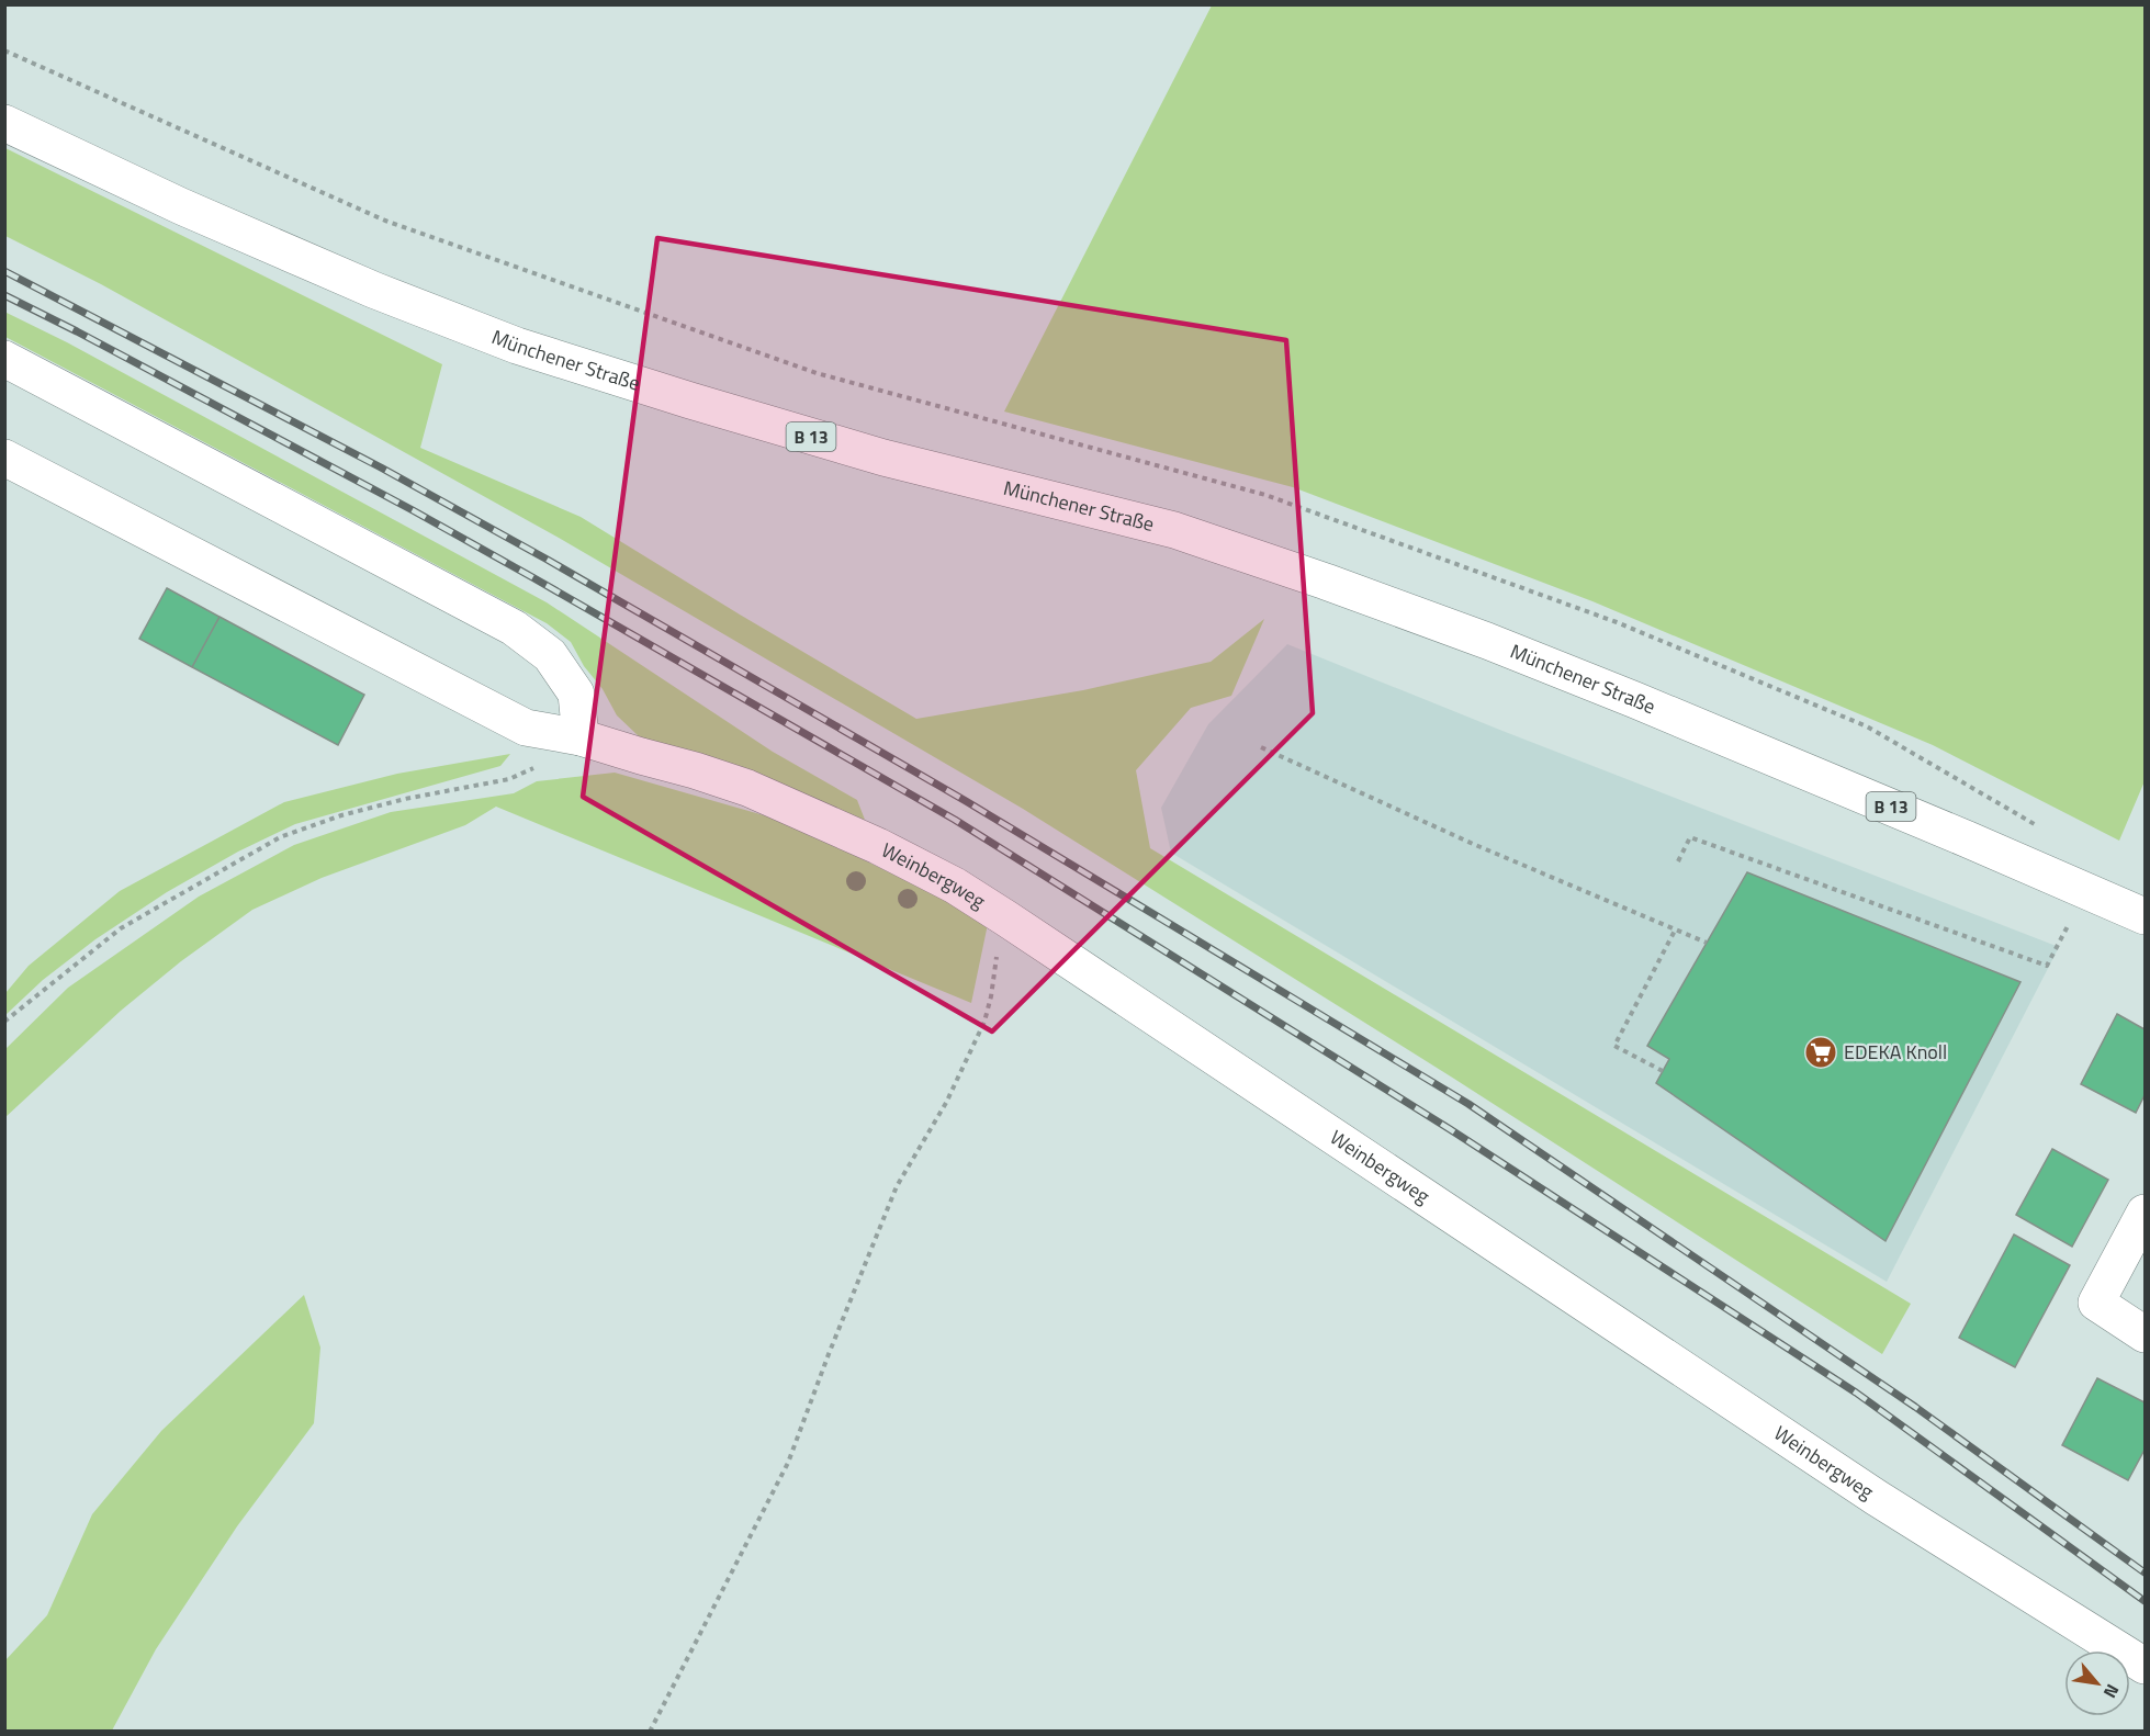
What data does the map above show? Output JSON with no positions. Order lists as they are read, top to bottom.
{
  "streets": {
    "street": ["Münchener Straße", "B 13", "Weinbergweg"]
  },
  "places": {
    "supermarket": ["EDEKA Knoll"]
  },
  "north": "bottom right"
}
